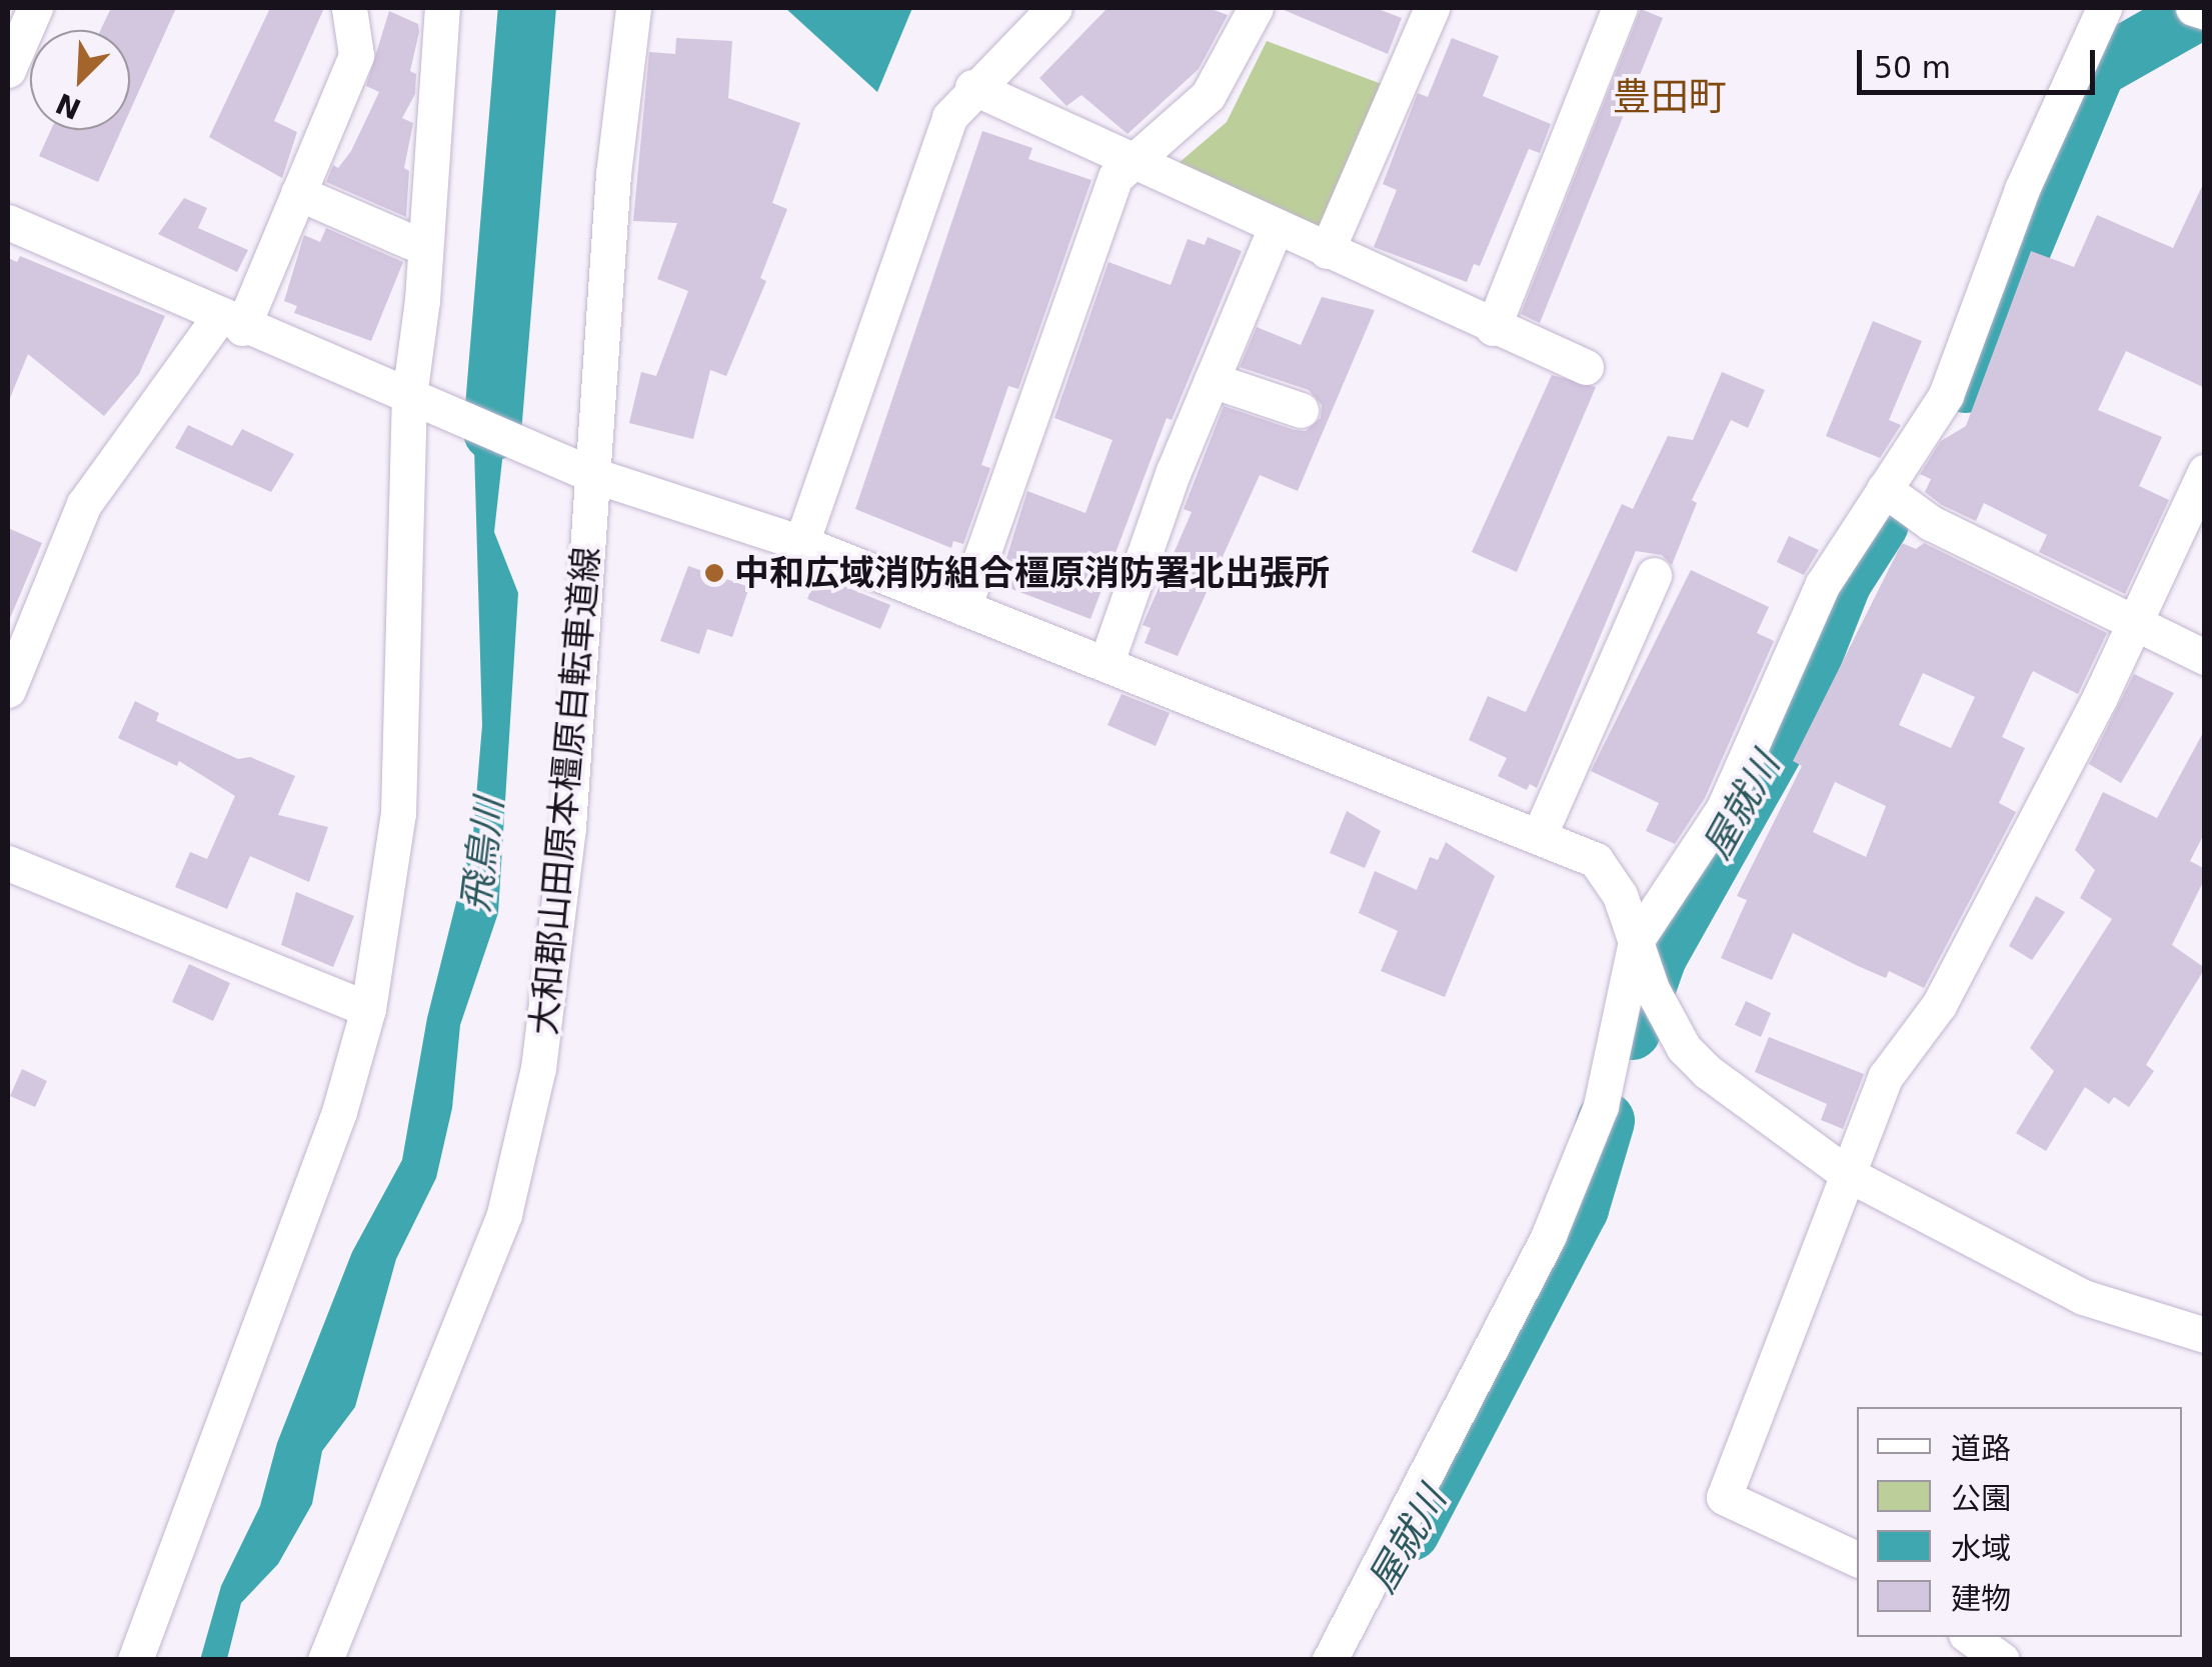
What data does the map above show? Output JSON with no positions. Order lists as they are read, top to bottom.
{
  "streets": {
    "street": ["大和郡山田原本橿原自転車道線"]
  },
  "districts": ["豊田町"],
  "water": ["屋就川", "飛鳥川"],
  "places": ["中和広域消防組合橿原消防署北出張所"],
  "legend": [
    "道路",
    "公園",
    "水域",
    "建物"
  ],
  "scale_bar": "50 m",
  "north": "bottom left"
}
